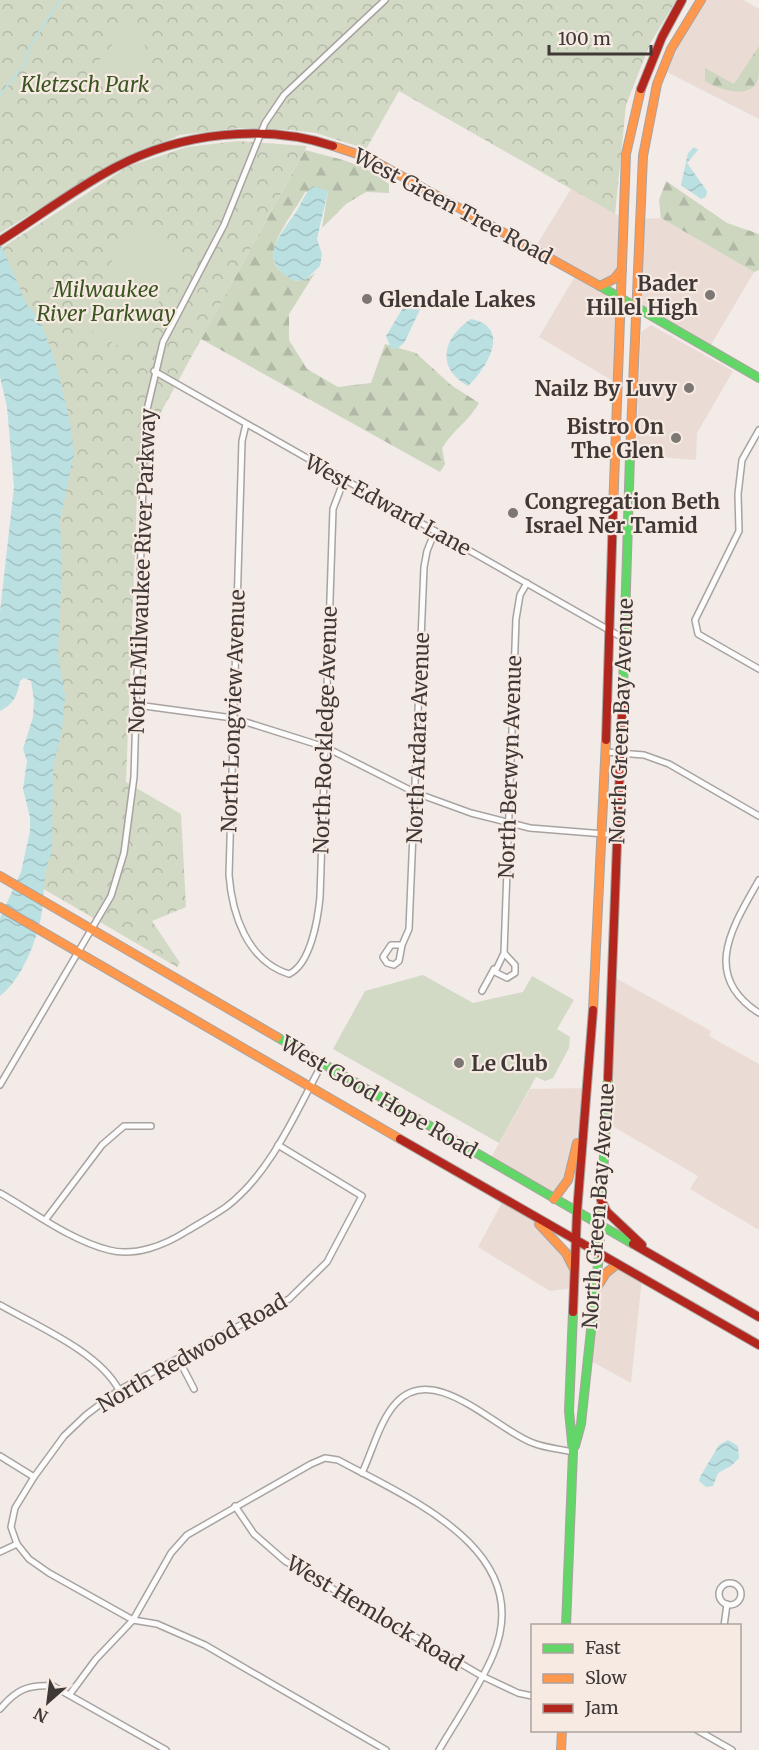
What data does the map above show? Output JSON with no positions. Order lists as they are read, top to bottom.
{
  "streets": {
    "main road": ["West Green Tree Road", "North Green Bay Avenue", "West Good Hope Road"],
    "street": [
      "West Edward Lane",
      "North Milwaukee River Parkway",
      "North Longview Avenue",
      "North Rockledge Avenue",
      "North Ardara Avenue",
      "North Berwyn Avenue",
      "North Redwood Road",
      "West Hemlock Road"
    ]
  },
  "crossings": [
    ["West Green Tree Road", "North Milwaukee River Parkway"],
    ["West Green Tree Road", "North Green Bay Avenue"],
    ["West Edward Lane", "North Milwaukee River Parkway"],
    ["West Edward Lane", "North Longview Avenue"],
    ["West Edward Lane", "North Green Bay Avenue"],
    ["West Edward Lane", "North Rockledge Avenue"],
    ["West Edward Lane", "North Ardara Avenue"],
    ["West Edward Lane", "North Berwyn Avenue"],
    ["North Milwaukee River Parkway", "West Good Hope Road"],
    ["North Longview Avenue", "North Rockledge Avenue"],
    ["North Green Bay Avenue", "West Good Hope Road"]
  ],
  "parks": ["Kletzsch Park", "Milwaukee River Parkway"],
  "places": [
    "Bader Hillel High",
    "Glendale Lakes",
    "Nailz By Luvy",
    "Bistro On The Glen",
    "Congregation Beth Israel Ner Tamid",
    "Le Club"
  ],
  "legend": ["Fast", "Slow", "Jam"],
  "scale_bar": "100 m",
  "north": "bottom left"
}
